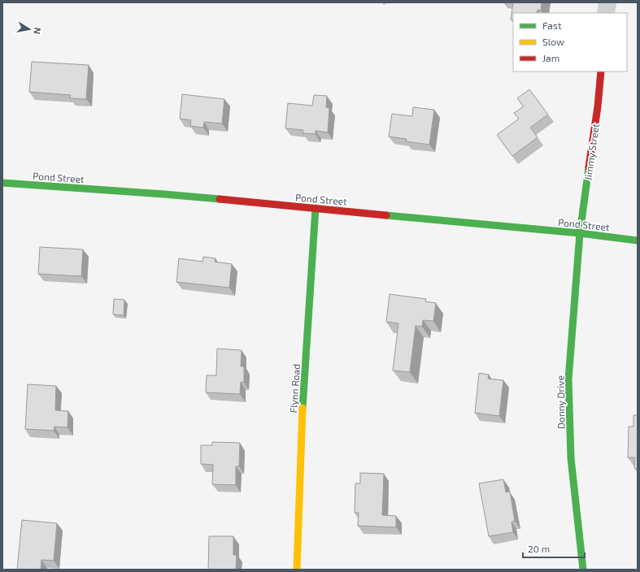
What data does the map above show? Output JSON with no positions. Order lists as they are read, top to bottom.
{
  "streets": {
    "street": [
      "Jimmy Street",
      "Pond Street",
      "Flynn Road",
      "Donny Drive"
    ]
  },
  "crossings": [
    ["Jimmy Street", "Pond Street"],
    ["Jimmy Street", "Donny Drive"],
    ["Pond Street", "Flynn Road"],
    ["Pond Street", "Donny Drive"]
  ],
  "legend": ["Fast", "Slow", "Jam"],
  "scale_bar": "20 m",
  "north": "right"
}
